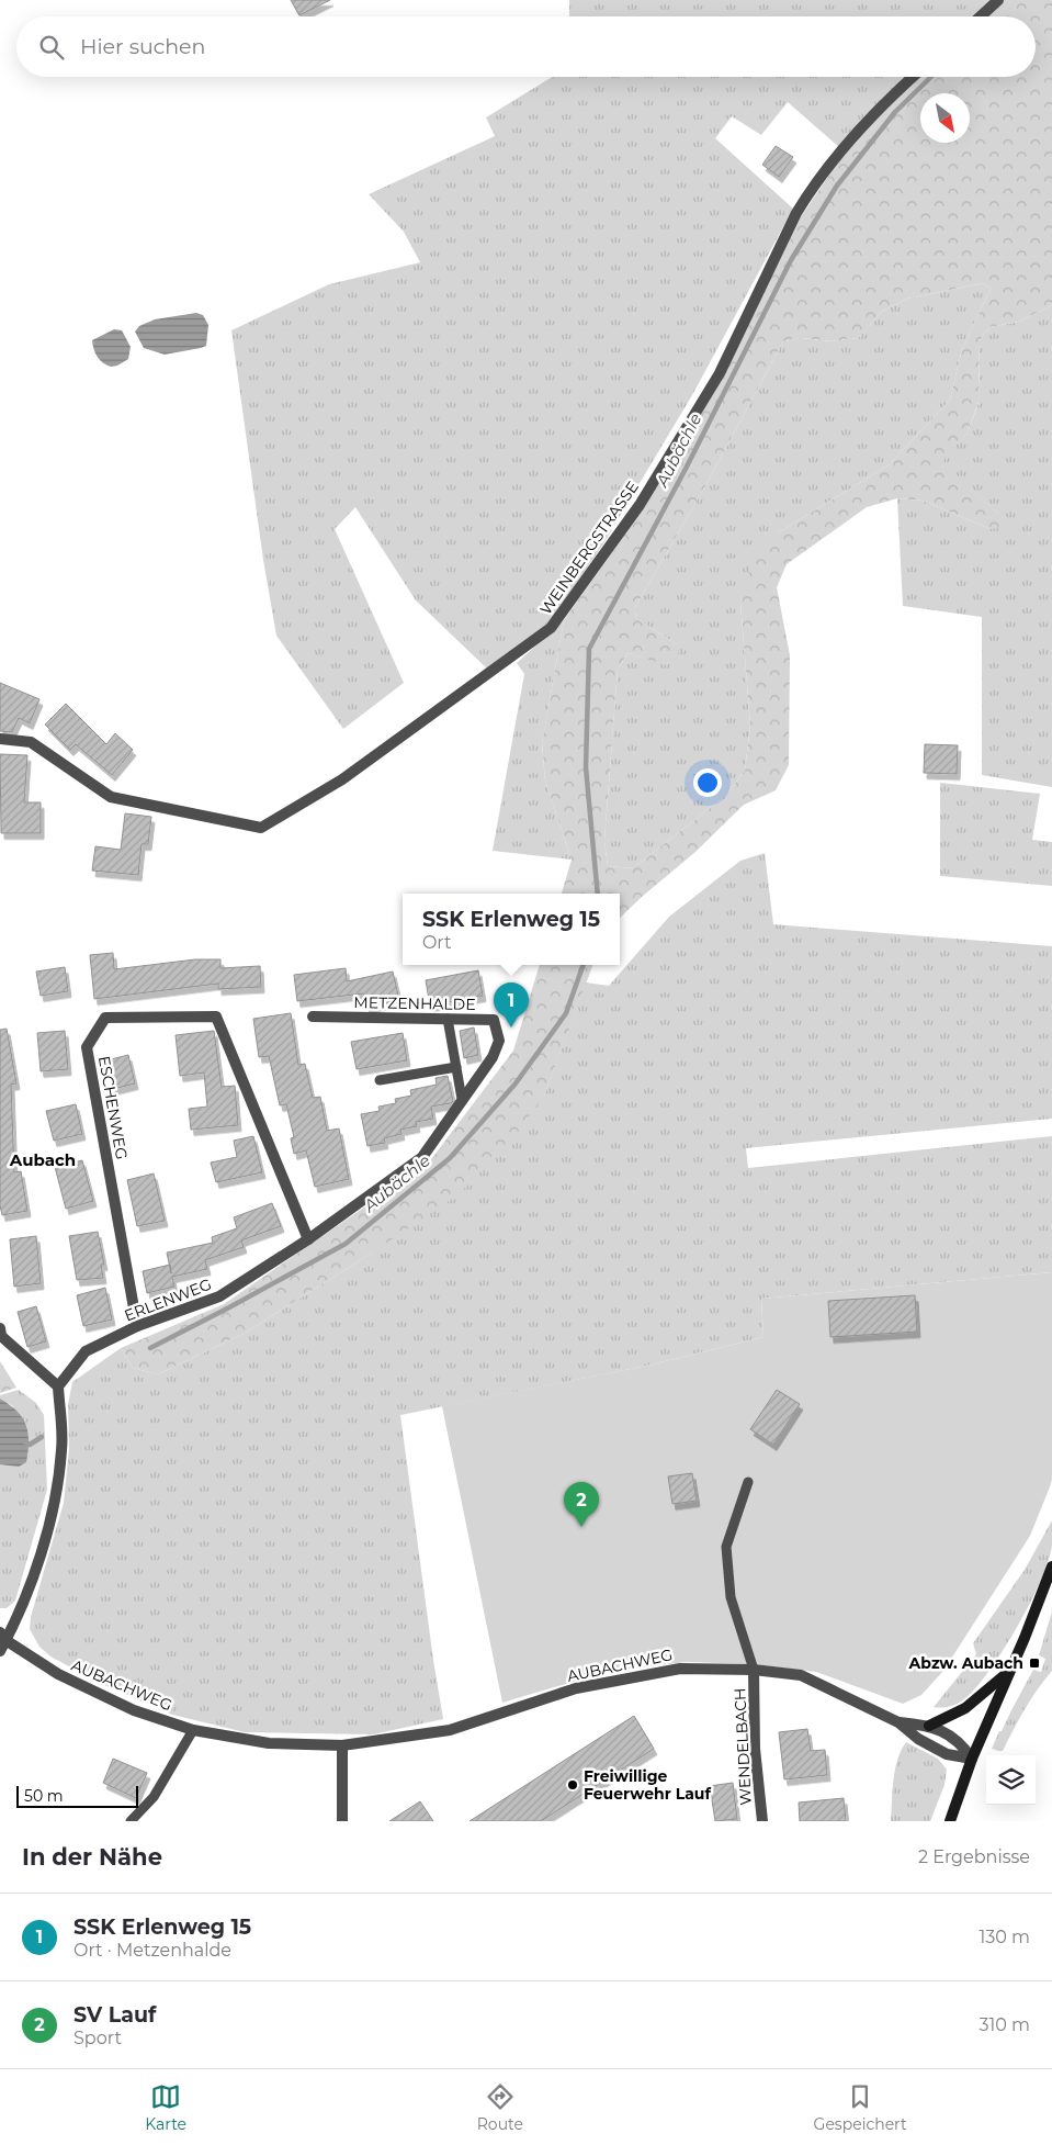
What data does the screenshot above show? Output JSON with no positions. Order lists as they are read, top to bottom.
{
  "streets": {
    "street": [
      "WEINBERGSTRASSE",
      "METZENHALDE",
      "ESCHENWEG",
      "ERLENWEG",
      "AUBACHWEG",
      "WENDELBACH"
    ]
  },
  "crossings": [
    ["METZENHALDE", "ERLENWEG"],
    ["ESCHENWEG", "ERLENWEG"],
    ["AUBACHWEG", "WENDELBACH"]
  ],
  "districts": ["Aubach"],
  "water": ["Aubächle"],
  "places": {
    "transit": ["Abzw. Aubach"],
    "other": ["Freiwillige Feuerwehr Lauf"]
  },
  "scale_bar": "50 m",
  "north": "bottom right",
  "page": {
    "search": "Hier suchen",
    "popup": ["SSK Erlenweg 15", "Ort"],
    "pins": ["1", "2"],
    "scale": "50 m",
    "heading": ["In der Nähe", "2 Ergebnisse"],
    "list": [
      {
        "mark": "1",
        "name": "SSK Erlenweg 15",
        "note": "Ort · Metzenhalde",
        "value": "130 m"
      },
      {
        "mark": "2",
        "name": "SV Lauf",
        "note": "Sport",
        "value": "310 m"
      }
    ],
    "nav": ["Karte", "Route", "Gespeichert"]
  }
}
